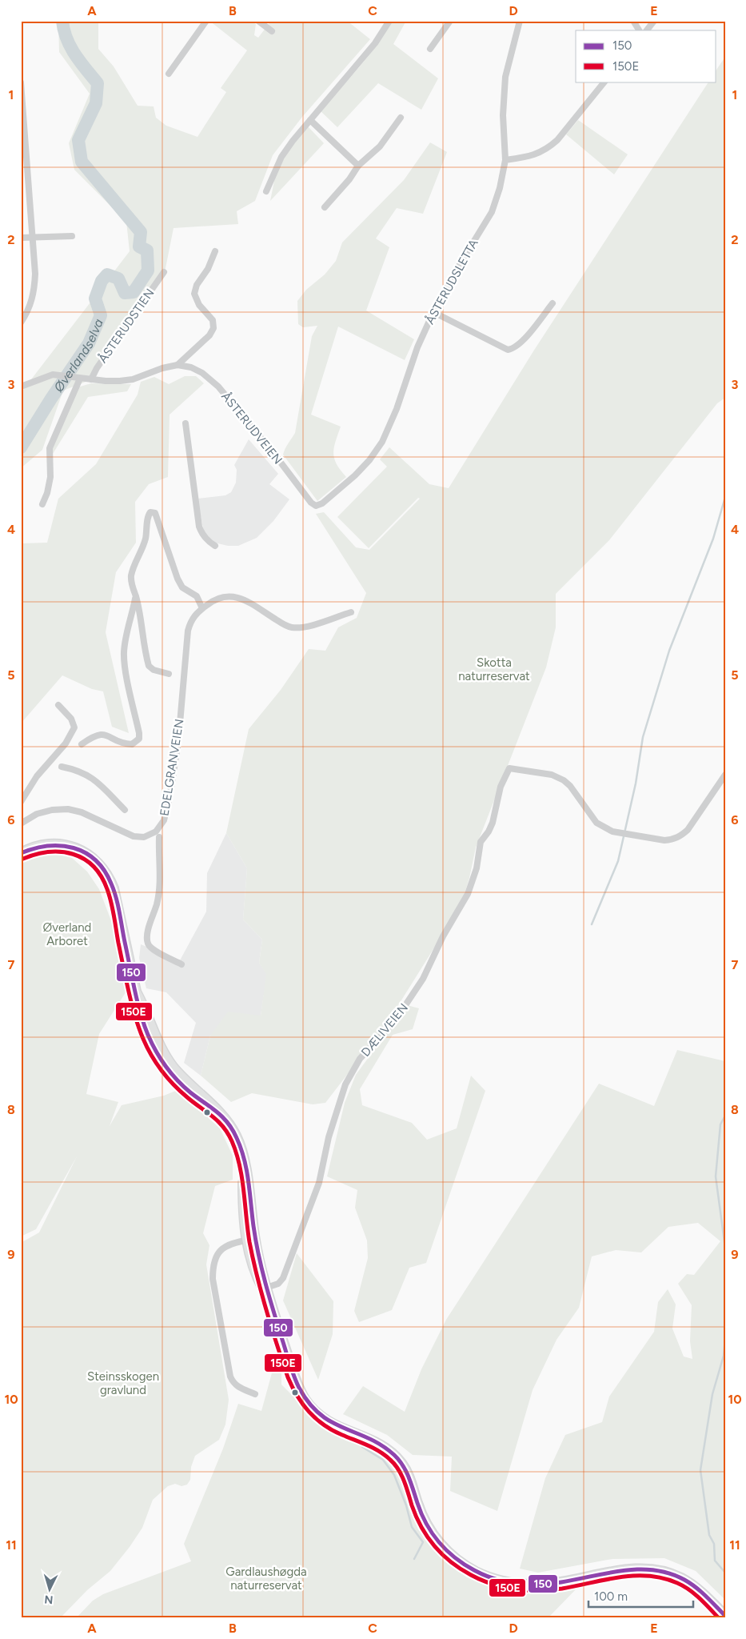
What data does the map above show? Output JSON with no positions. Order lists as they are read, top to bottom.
{
  "streets": {
    "street": [
      "ÅSTERUDSLETTA",
      "ÅSTERUDSTIEN",
      "ÅSTERUDVEIEN",
      "EDELGRANVEIEN",
      "DÆLIVEIEN"
    ]
  },
  "crossings": [
    ["ÅSTERUDSLETTA", "ÅSTERUDVEIEN"],
    ["ÅSTERUDSTIEN", "ÅSTERUDVEIEN"]
  ],
  "water": ["Øverlandselva"],
  "parks": [
    "Skotta naturreservat",
    "Øverland Arboret",
    "Steinsskogen gravlund",
    "Gardlaushøgda naturreservat"
  ],
  "lines": ["transit line 150", "transit line 150E"],
  "legend": ["150", "150E"],
  "scale_bar": "100 m",
  "north": "bottom",
  "grid": {
    "columns": [
      "A",
      "B",
      "C",
      "D",
      "E"
    ],
    "rows": [
      "1",
      "2",
      "3",
      "4",
      "5",
      "6",
      "7",
      "8",
      "9",
      "10",
      "11"
    ]
  }
}
